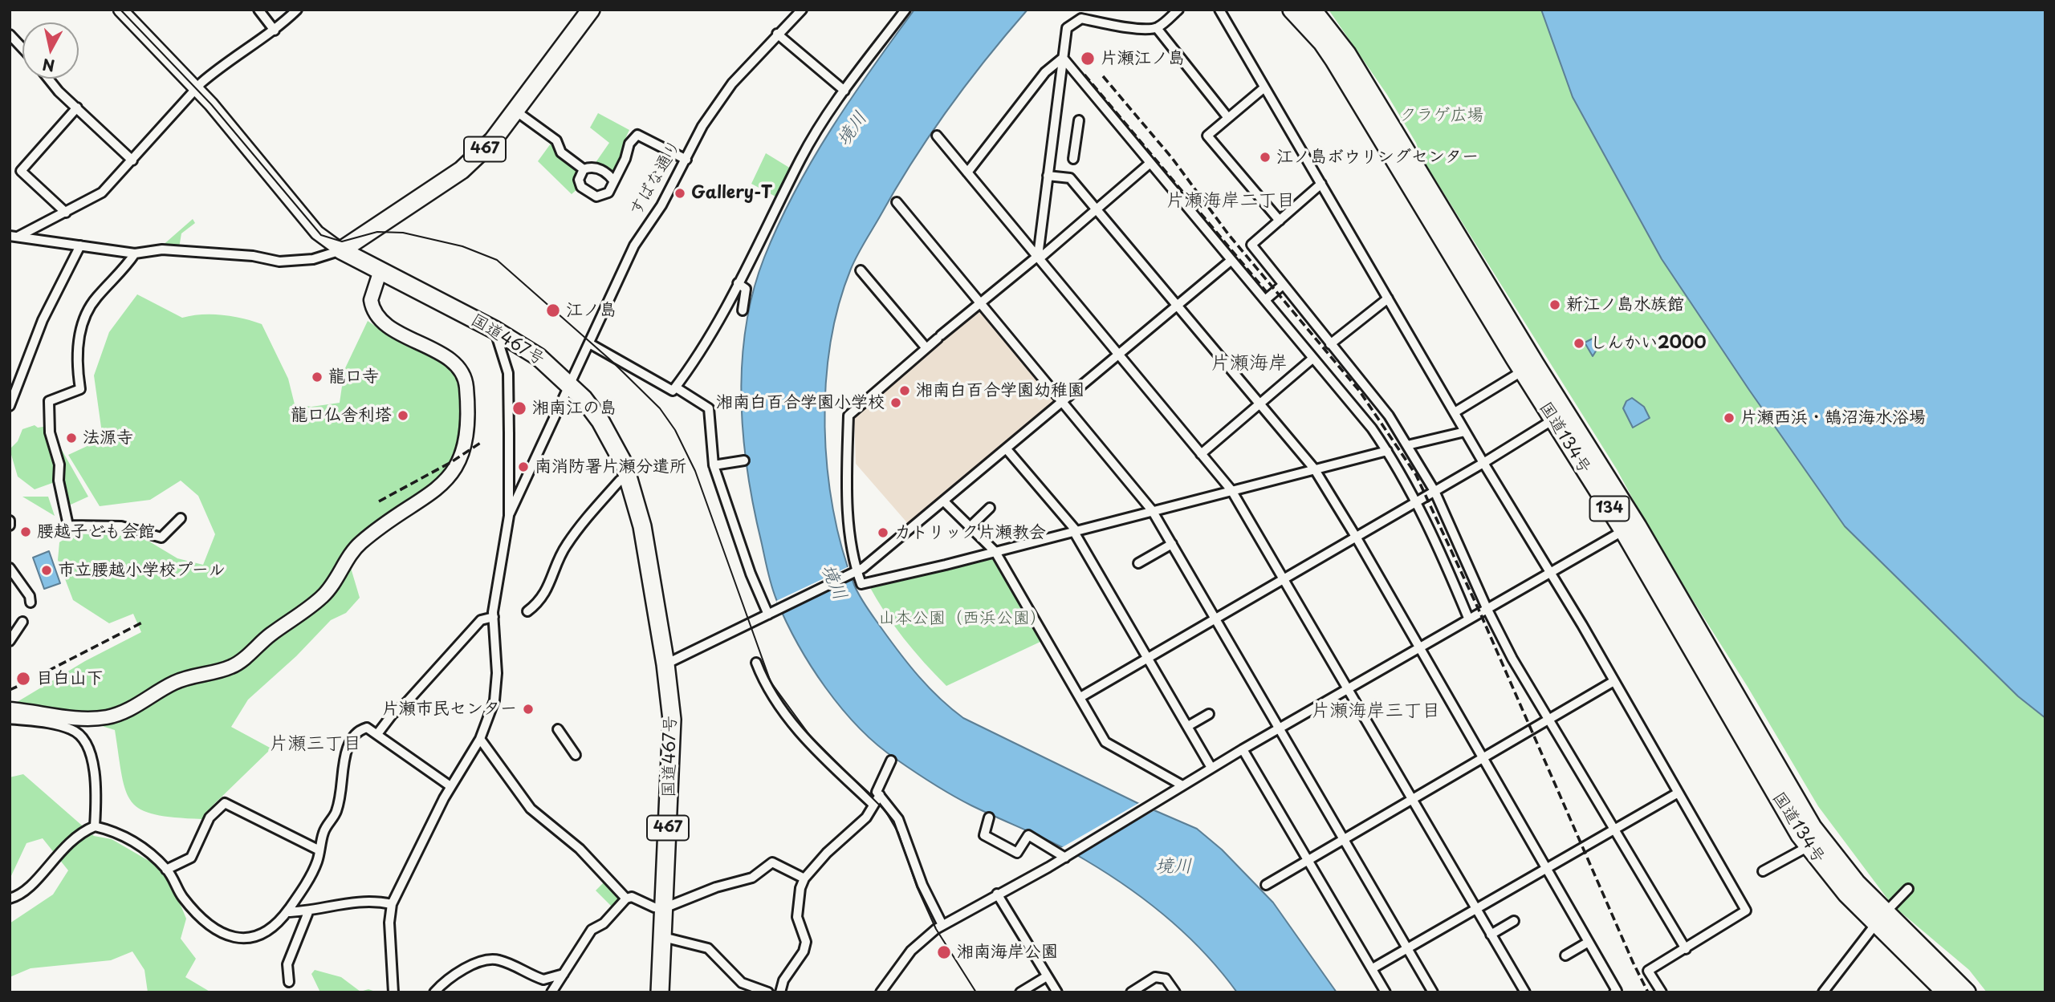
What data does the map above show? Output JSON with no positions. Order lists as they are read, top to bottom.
{
  "streets": {
    "highway": [
      "467",
      "国道467号",
      "国道134号",
      "134"
    ],
    "street": ["すばな通り"]
  },
  "crossings": [
    ["467", "国道467号"],
    ["すばな通り", "国道467号"]
  ],
  "districts": [
    "片瀬海岸二丁目",
    "片瀬海岸",
    "片瀬海岸三丁目",
    "片瀬三丁目"
  ],
  "water": ["境川"],
  "parks": ["クラゲ広場", "山本公園（西浜公園）"],
  "places": [
    "片瀬江ノ島",
    "江ノ島ボウリングセンター",
    "Gallery-T",
    "新江ノ島水族館",
    "江ノ島",
    "しんかい2000",
    "龍口寺",
    "湘南白百合学園幼稚園",
    "湘南白百合学園小学校",
    "湘南江の島",
    "龍口仏舎利塔",
    "片瀬西浜・鵠沼海水浴場",
    "法源寺",
    "南消防署片瀬分遣所",
    "腰越子ども会館",
    "カトリック片瀬教会",
    "市立腰越小学校プール",
    "目白山下",
    "片瀬市民センター",
    "湘南海岸公園"
  ],
  "north": "bottom"
}
